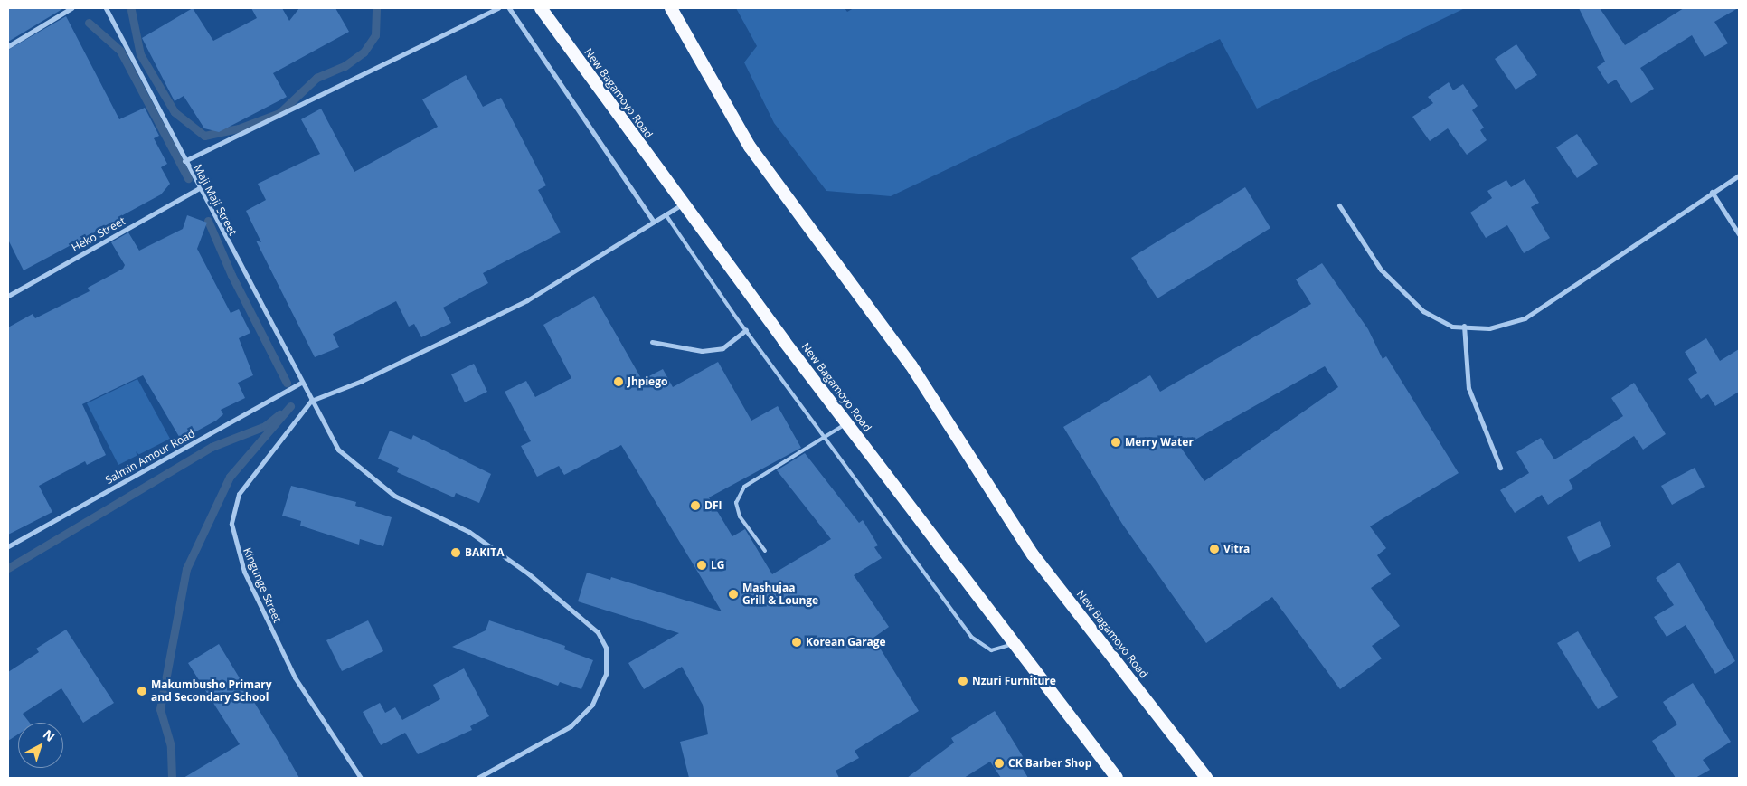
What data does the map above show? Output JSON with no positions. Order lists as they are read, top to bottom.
{
  "streets": {
    "highway": ["New Bagamoyo Road"],
    "street": [
      "Maji Maji Street",
      "Heko Street",
      "Salmin Amour Road",
      "Kingunge Street"
    ]
  },
  "crossings": [
    ["Maji Maji Street", "Heko Street"],
    ["Maji Maji Street", "Salmin Amour Road"],
    ["Maji Maji Street", "Kingunge Street"]
  ],
  "places": [
    "Jhpiego",
    "Merry Water",
    "DFI",
    "Vitra",
    "BAKITA",
    "LG",
    "Mashujaa Grill & Lounge",
    "Korean Garage",
    "Nzuri Furniture",
    "Makumbusho Primary and Secondary School",
    "CK Barber Shop"
  ],
  "north": "top right"
}
